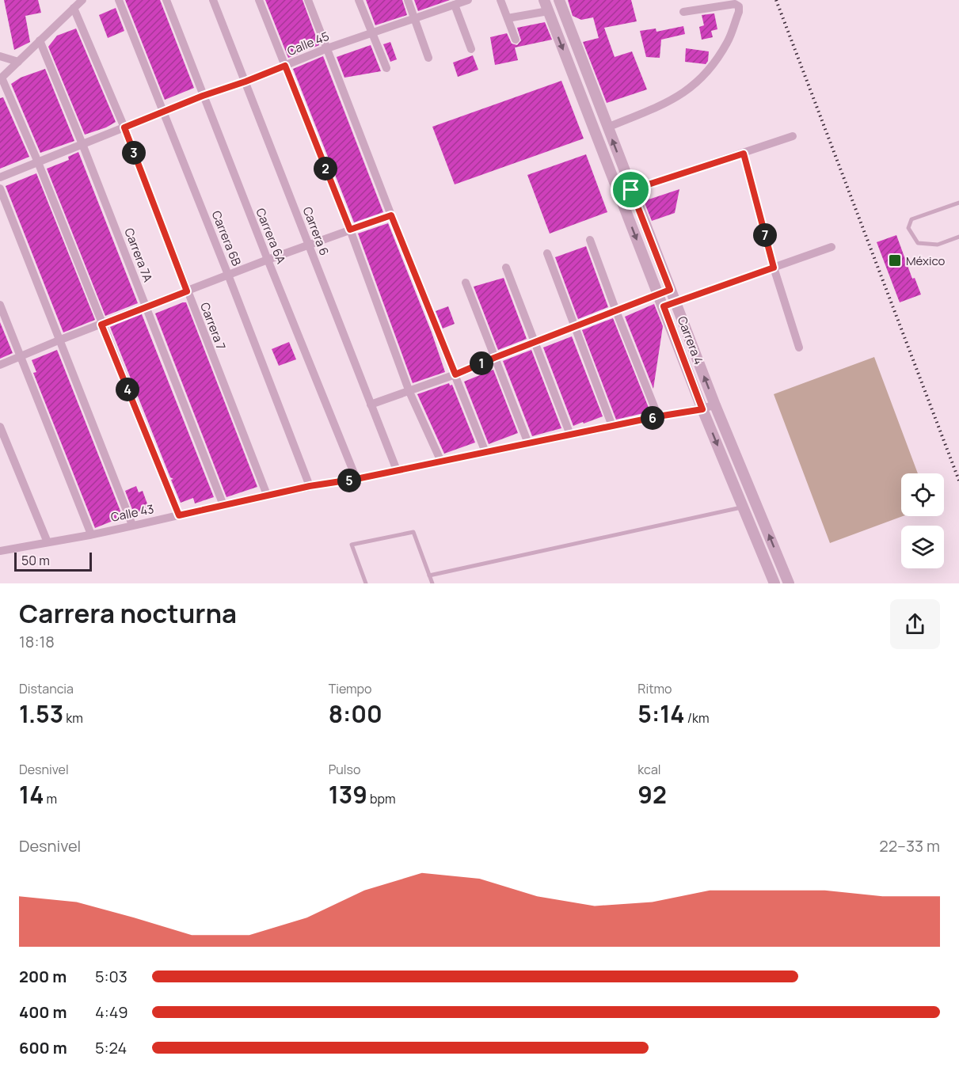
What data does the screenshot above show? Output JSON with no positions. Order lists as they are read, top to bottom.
{
  "streets": {
    "street": [
      "Calle 45",
      "Carrera 6",
      "Carrera 6A",
      "Carrera 6B",
      "Carrera 7A",
      "Carrera 7",
      "Carrera 4",
      "Calle 43"
    ]
  },
  "crossings": [
    ["Calle 45", "Carrera 6"],
    ["Calle 45", "Carrera 6A"],
    ["Calle 45", "Carrera 6B"],
    ["Calle 45", "Carrera 7A"],
    ["Calle 45", "Carrera 7"],
    ["Carrera 6", "Calle 43"],
    ["Carrera 6A", "Calle 43"],
    ["Carrera 6B", "Calle 43"],
    ["Carrera 7A", "Calle 43"],
    ["Carrera 7", "Calle 43"],
    ["Carrera 4", "Calle 43"]
  ],
  "places": {
    "transit": ["México"]
  },
  "scale_bar": "50 m",
  "page": {
    "pins": [
      "3",
      "2",
      "7",
      "1",
      "4",
      "6",
      "5"
    ],
    "scale": "50 m",
    "heading": ["Carrera nocturna", "18:18"],
    "stats": [
      ["Distancia", "1.53 km"],
      ["Tiempo", "8:00"],
      ["Ritmo", "5:14 /km"],
      ["Desnivel", "14 m"],
      ["Pulso", "139 bpm"],
      ["kcal", "92"]
    ],
    "chart": ["Desnivel", "22–33 m"],
    "list": [
      {
        "name": "200 m",
        "note": "5:03"
      },
      {
        "name": "400 m",
        "note": "4:49"
      },
      {
        "name": "600 m",
        "note": "5:24"
      }
    ]
  }
}
